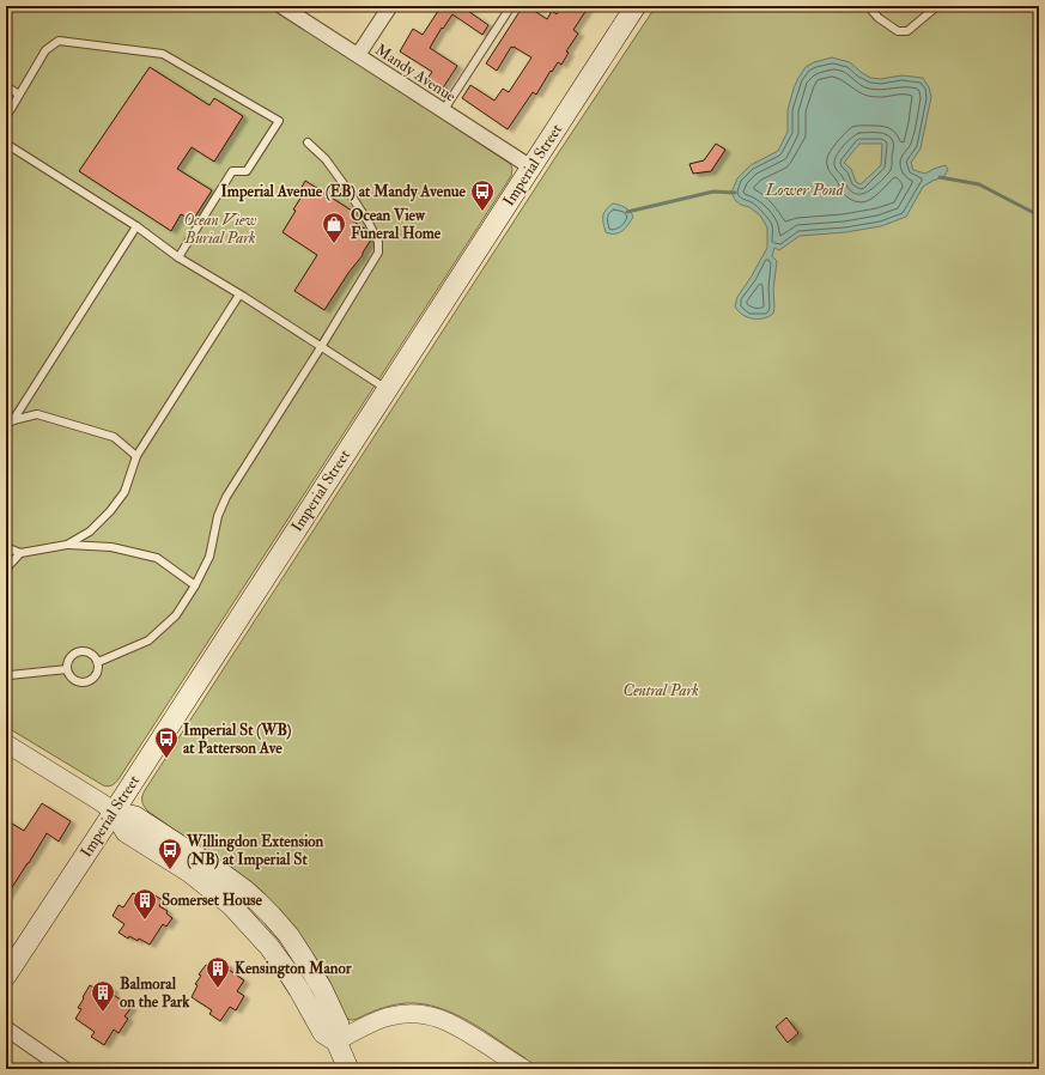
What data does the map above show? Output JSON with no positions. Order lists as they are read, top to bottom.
{
  "streets": {
    "main road": ["Imperial Street"],
    "street": ["Mandy Avenue"]
  },
  "crossings": [
    ["Mandy Avenue", "Imperial Street"]
  ],
  "water": ["Lower Pond"],
  "parks": ["Ocean View Burial Park", "Central Park"],
  "places": {
    "bus stop": ["Imperial Avenue (EB) at Mandy Avenue", "Imperial St (WB) at Patterson Ave", "Willingdon Extension (NB) at Imperial St"],
    "shop": ["Ocean View Funeral Home"],
    "building": ["Somerset House", "Kensington Manor", "Balmoral on the Park"]
  }
}
